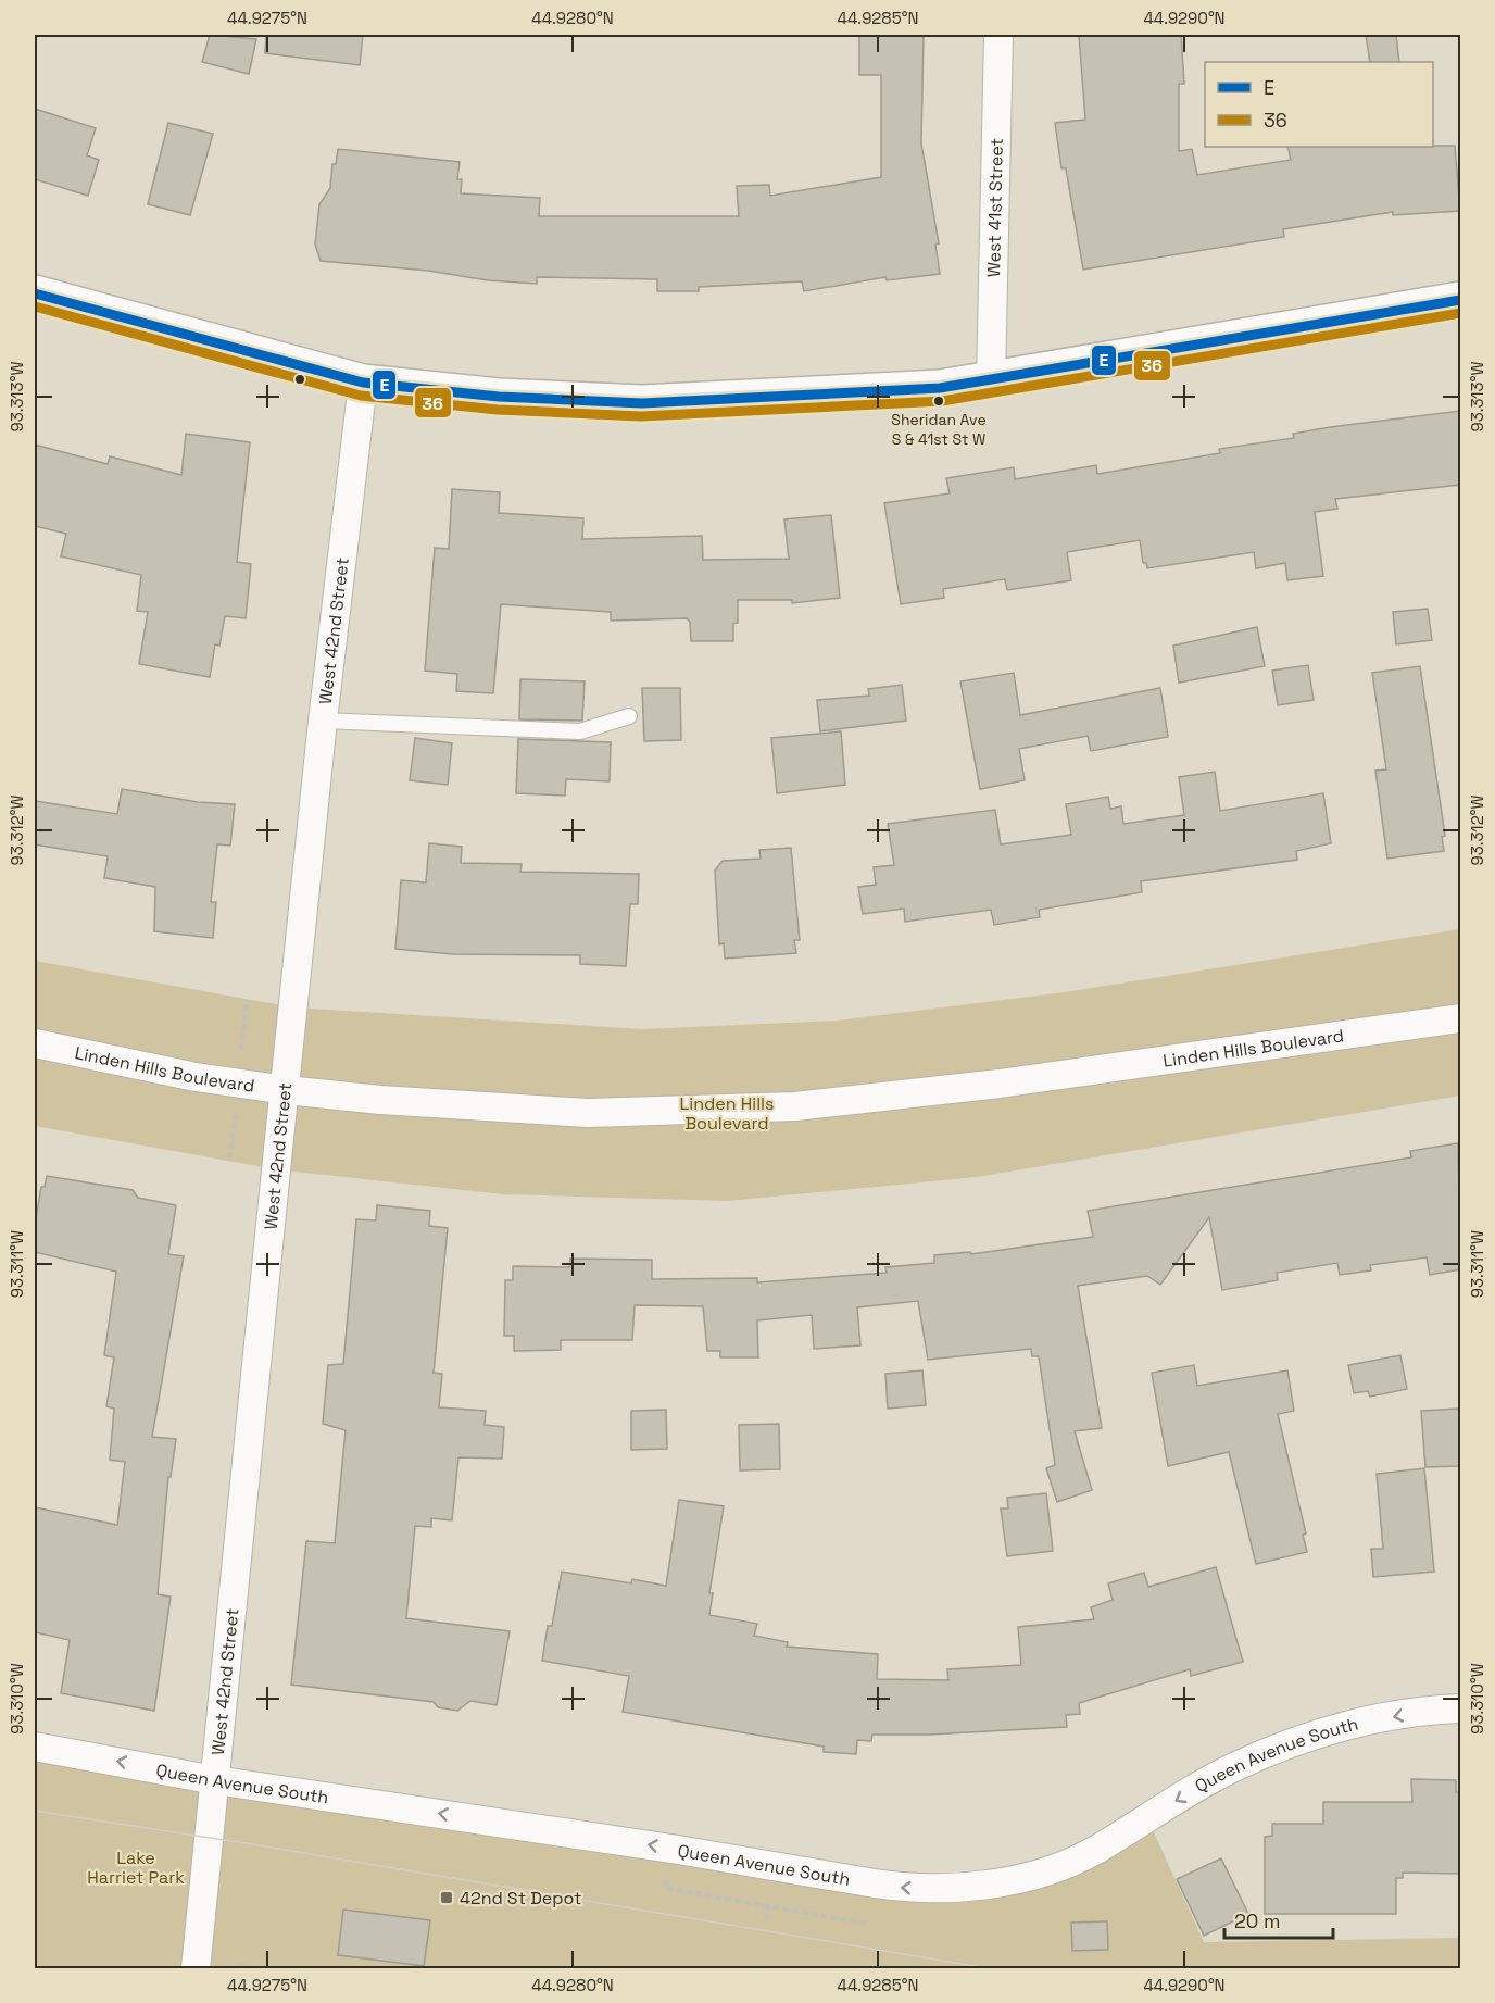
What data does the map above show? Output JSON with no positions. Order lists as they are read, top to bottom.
{
  "streets": {
    "street": [
      "West 41st Street",
      "West 42nd Street",
      "Linden Hills Boulevard",
      "Queen Avenue South"
    ]
  },
  "crossings": [
    ["West 42nd Street", "Linden Hills Boulevard"],
    ["West 42nd Street", "Queen Avenue South"]
  ],
  "one_way": ["Queen Avenue South"],
  "parks": ["Linden Hills Boulevard", "Lake Harriet Park"],
  "places": {
    "other": ["Sheridan Ave S & 41st St W"],
    "transit": ["42nd St Depot"]
  },
  "lines": ["transit line E", "transit line 36"],
  "legend": ["E", "36"],
  "scale_bar": "20 m",
  "coordinates": [
    "44.9275°N",
    "44.9280°N",
    "44.9285°N",
    "44.9290°N",
    "93.313°W",
    "93.312°W",
    "93.311°W",
    "93.310°W"
  ]
}
